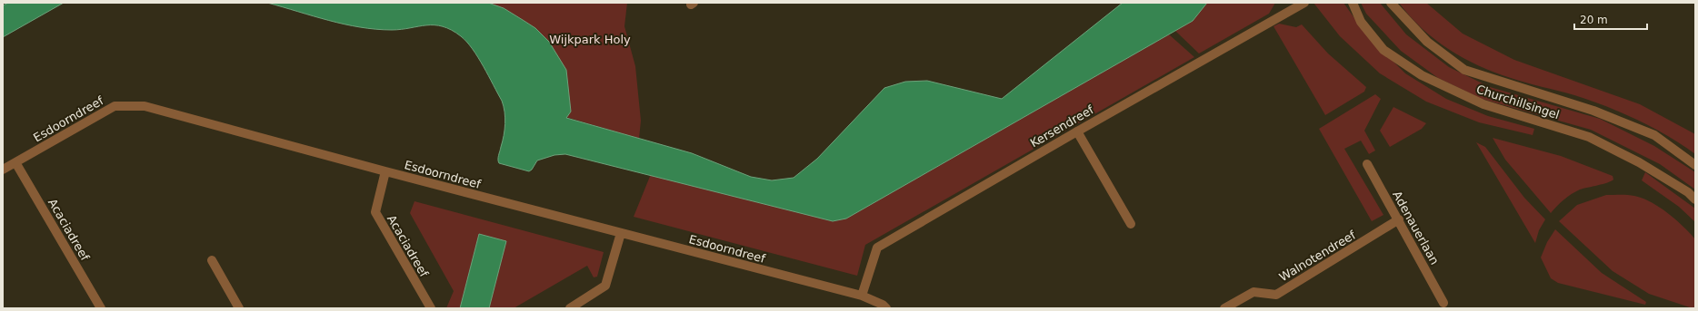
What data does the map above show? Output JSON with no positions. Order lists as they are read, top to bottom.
{
  "streets": {
    "street": [
      "Churchillsingel",
      "Esdoorndreef",
      "Kersendreef",
      "Adenauerlaan",
      "Acaciadreef",
      "Walnotendreef"
    ]
  },
  "crossings": [
    ["Esdoorndreef", "Kersendreef"],
    ["Esdoorndreef", "Acaciadreef"],
    ["Adenauerlaan", "Walnotendreef"]
  ],
  "parks": ["Wijkpark Holy"],
  "scale_bar": "20 m"
}
